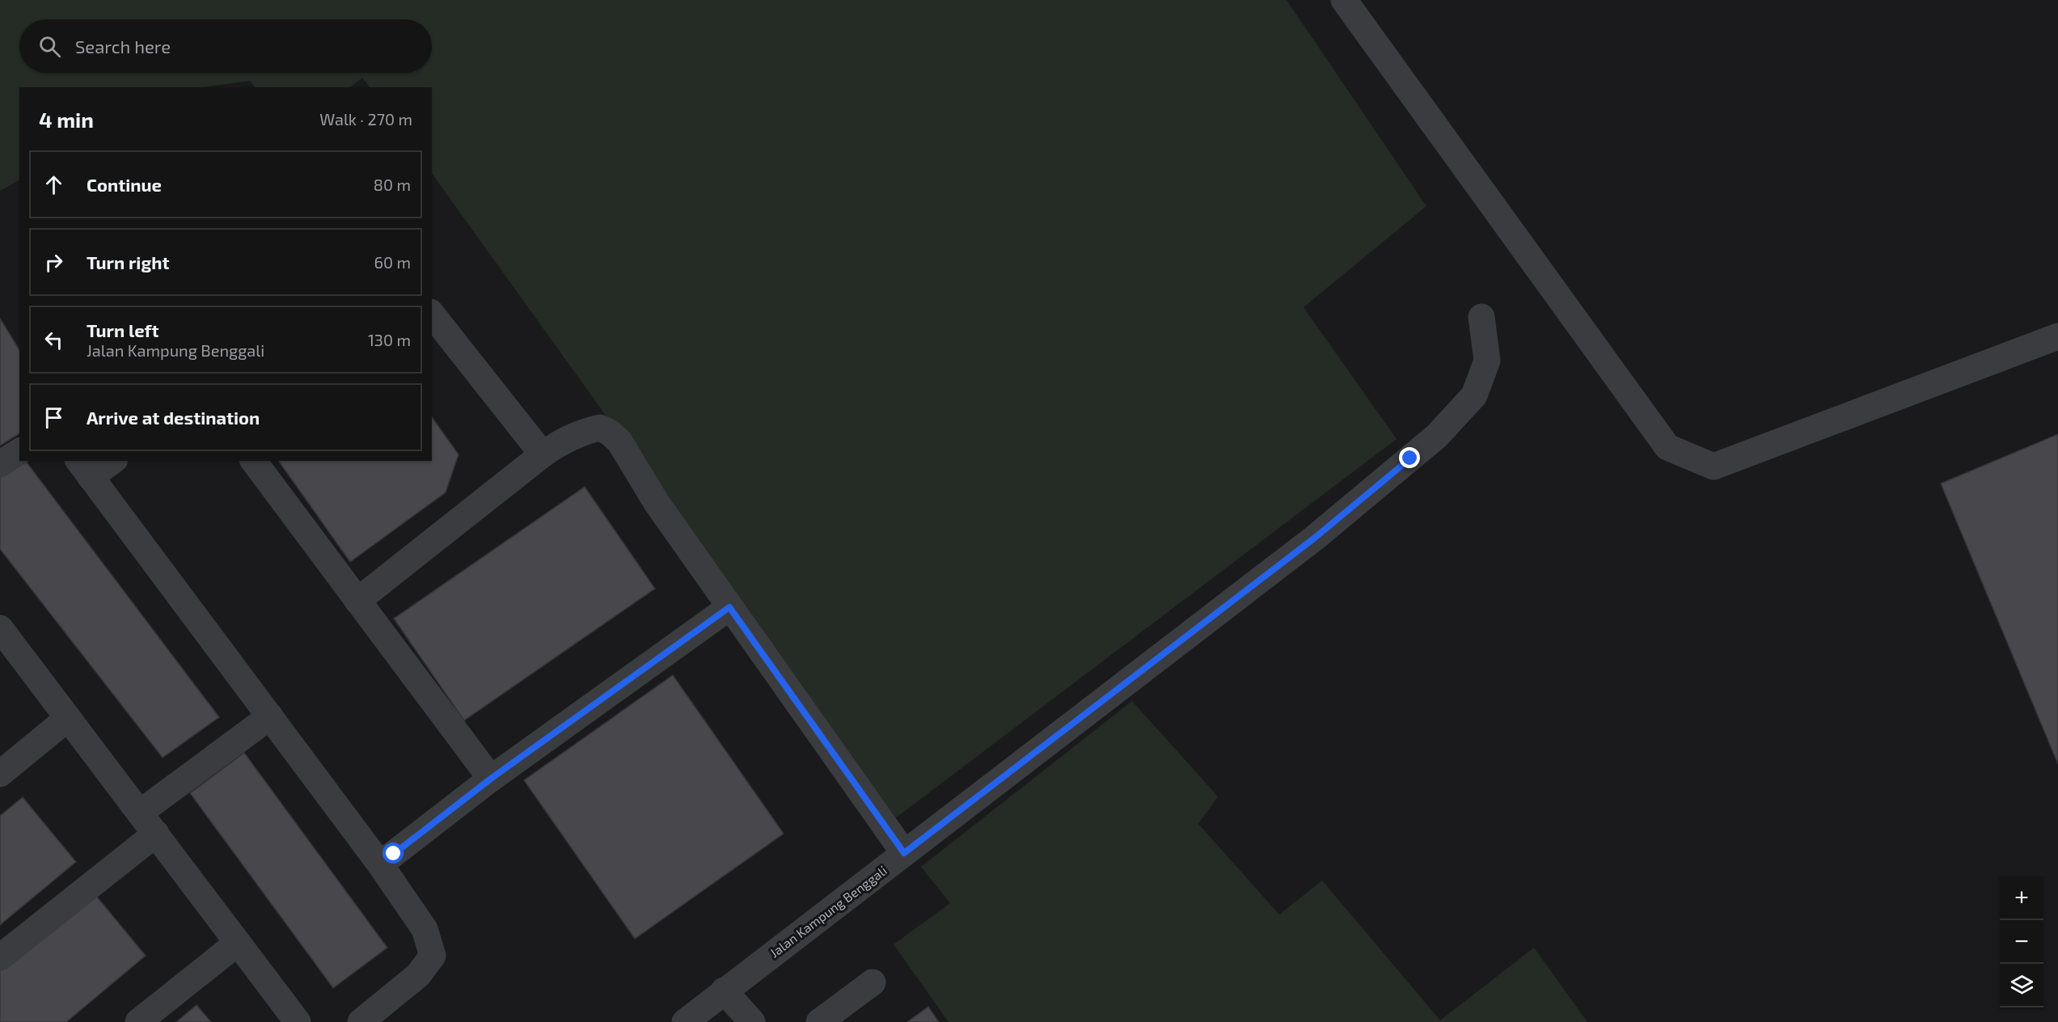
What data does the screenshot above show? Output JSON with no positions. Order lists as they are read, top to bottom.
{
  "streets": {
    "street": ["Jalan Kampung Benggali"]
  },
  "page": {
    "search": "Search here",
    "heading": ["4 min", "Walk · 270 m"],
    "list": [
      ["Continue", "80 m"],
      ["Turn right", "60 m"],
      ["Turn left", "Jalan Kampung Benggali", "130 m"],
      "Arrive at destination"
    ],
    "map_buttons": ["+", "−"]
  }
}
